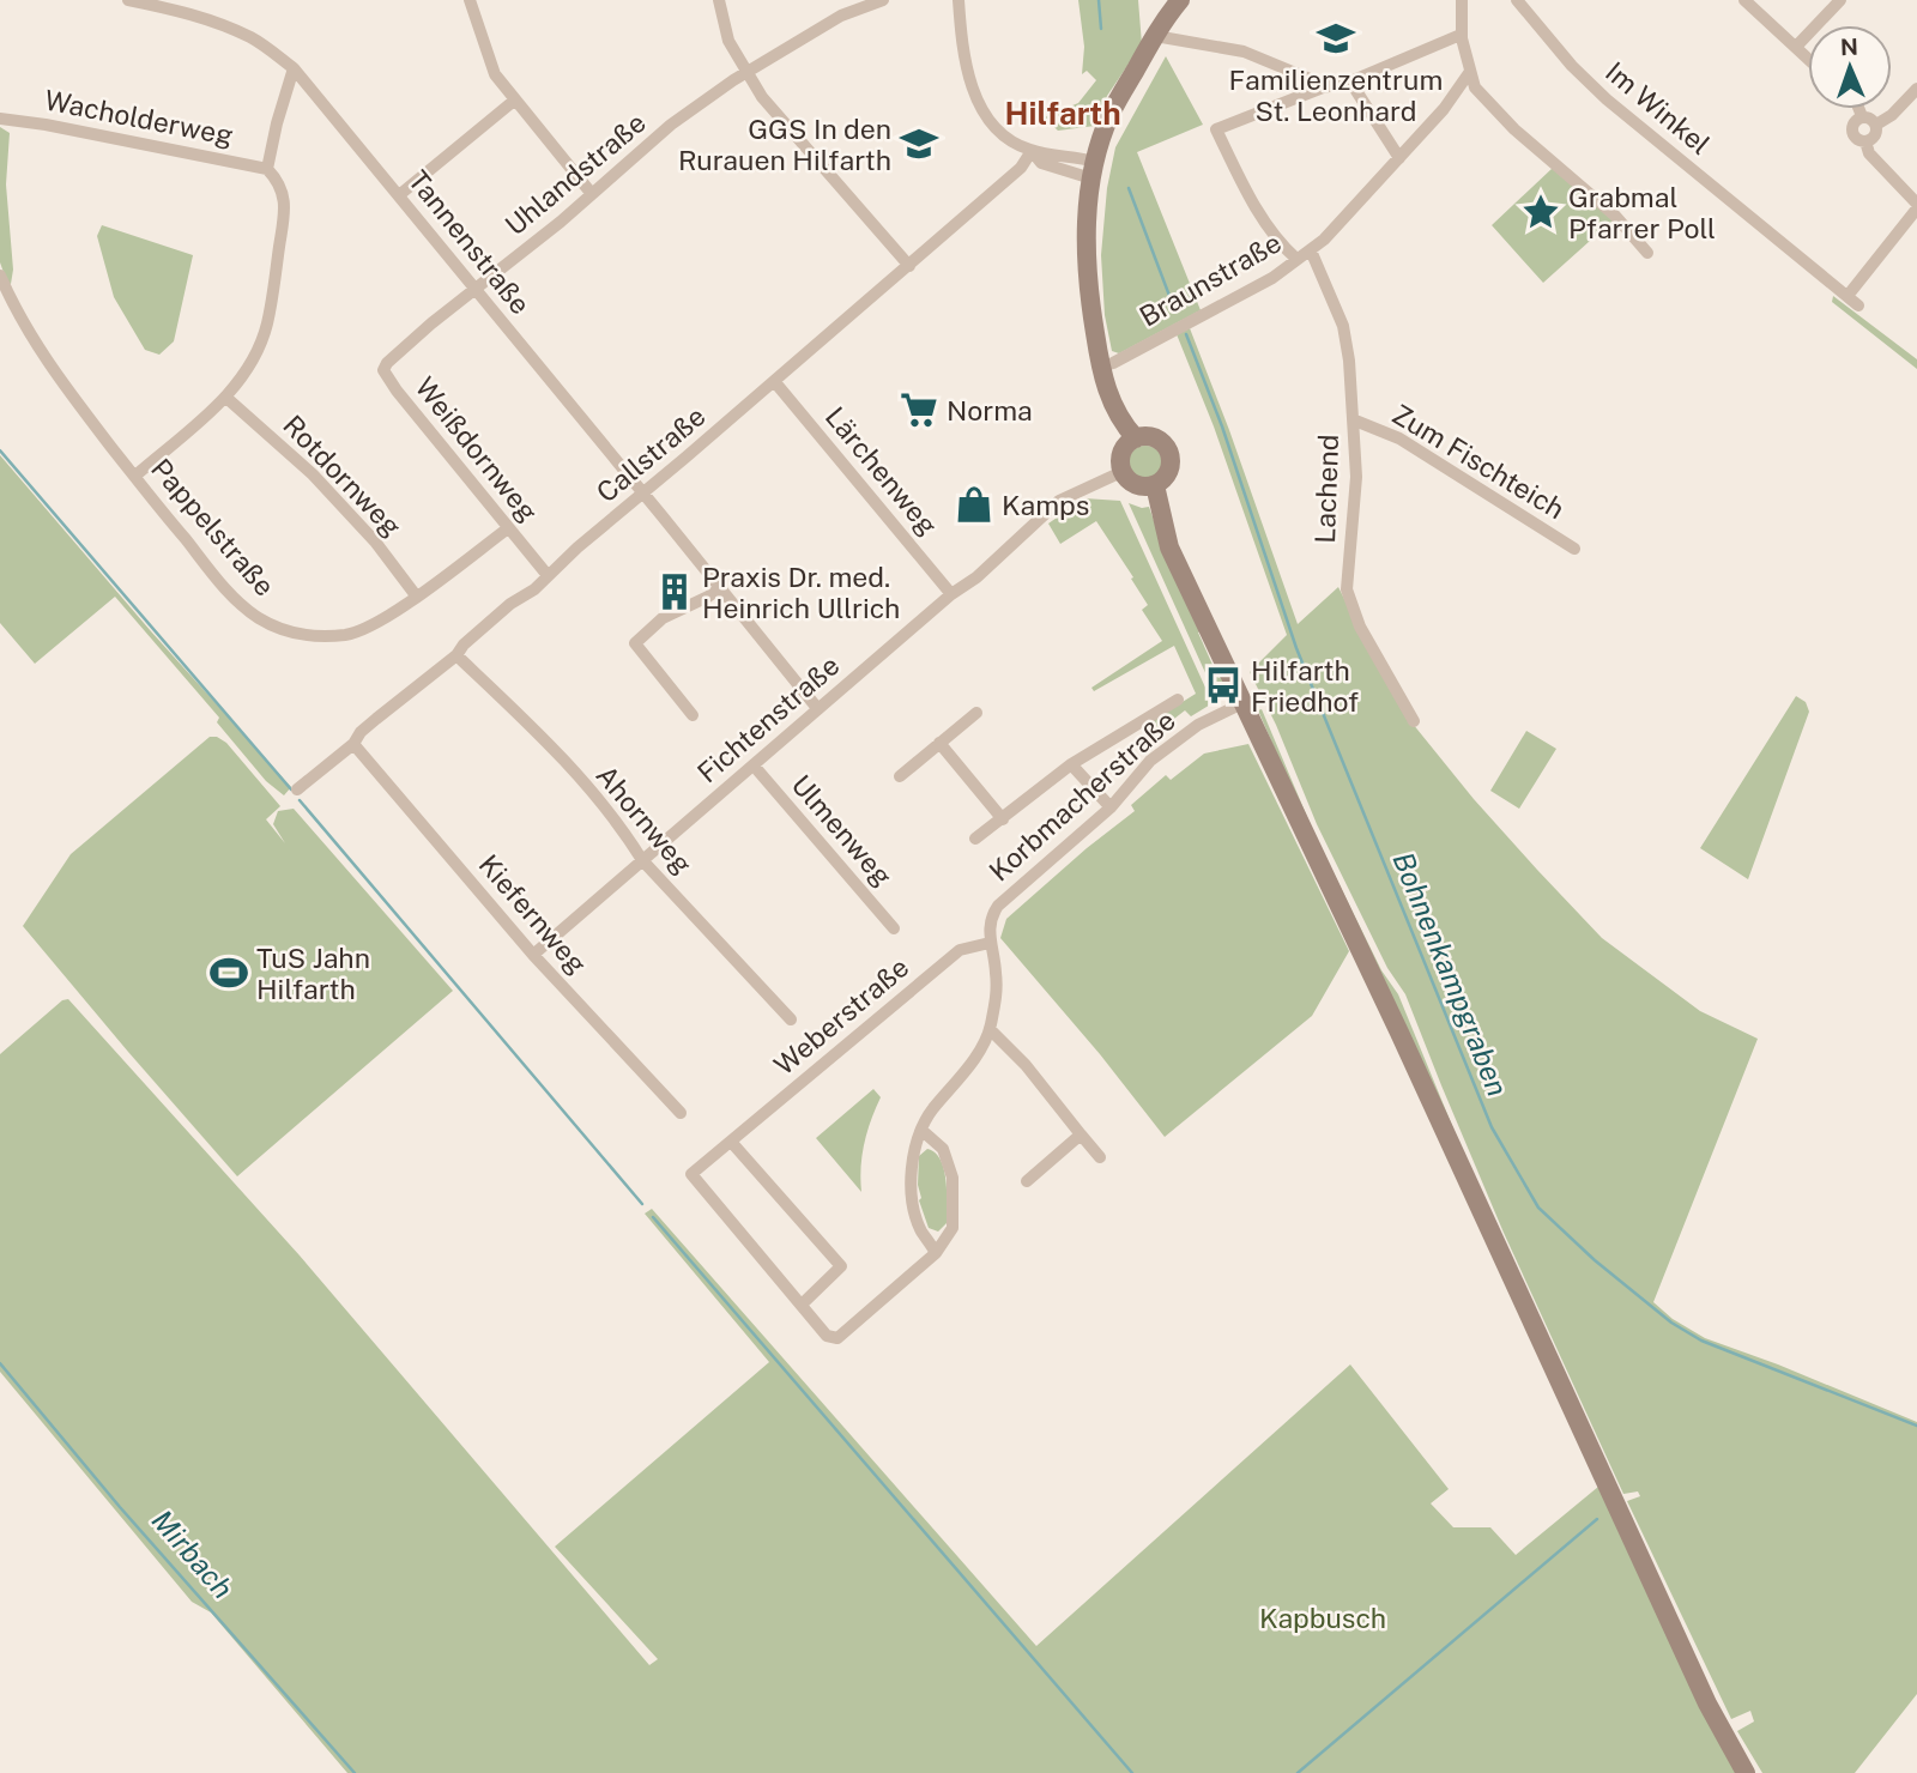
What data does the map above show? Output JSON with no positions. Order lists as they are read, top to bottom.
{
  "streets": {
    "street": [
      "Im Winkel",
      "Wacholderweg",
      "Uhlandstraße",
      "Tannenstraße",
      "Braunstraße",
      "Weißdornweg",
      "Callstraße",
      "Zum Fischteich",
      "Lärchenweg",
      "Rotdornweg",
      "Lachend",
      "Pappelstraße",
      "Fichtenstraße",
      "Korbmacherstraße",
      "Ahornweg",
      "Ulmenweg",
      "Kiefernweg",
      "Weberstraße"
    ]
  },
  "crossings": [
    ["Uhlandstraße", "Tannenstraße"],
    ["Uhlandstraße", "Weißdornweg"],
    ["Tannenstraße", "Weißdornweg"],
    ["Tannenstraße", "Callstraße"],
    ["Tannenstraße", "Fichtenstraße"],
    ["Braunstraße", "Lachend"],
    ["Weißdornweg", "Callstraße"],
    ["Weißdornweg", "Pappelstraße"],
    ["Callstraße", "Lärchenweg"],
    ["Callstraße", "Ahornweg"],
    ["Callstraße", "Kiefernweg"],
    ["Zum Fischteich", "Lachend"],
    ["Lärchenweg", "Fichtenstraße"],
    ["Rotdornweg", "Pappelstraße"],
    ["Fichtenstraße", "Ahornweg"],
    ["Fichtenstraße", "Ulmenweg"],
    ["Fichtenstraße", "Kiefernweg"],
    ["Korbmacherstraße", "Weberstraße"]
  ],
  "districts": ["Hilfarth"],
  "water": ["Bohnenkampgraben", "Mirbach"],
  "parks": ["Kapbusch"],
  "places": {
    "school or university": ["Familienzentrum St. Leonhard", "GGS In den Rurauen Hilfarth"],
    "place": ["Grabmal Pfarrer Poll"],
    "supermarket": ["Norma"],
    "shop": ["Kamps"],
    "building": ["Praxis Dr. med. Heinrich Ullrich"],
    "bus stop": ["Hilfarth Friedhof"],
    "sports": ["TuS Jahn Hilfarth"]
  },
  "north": "top"
}
